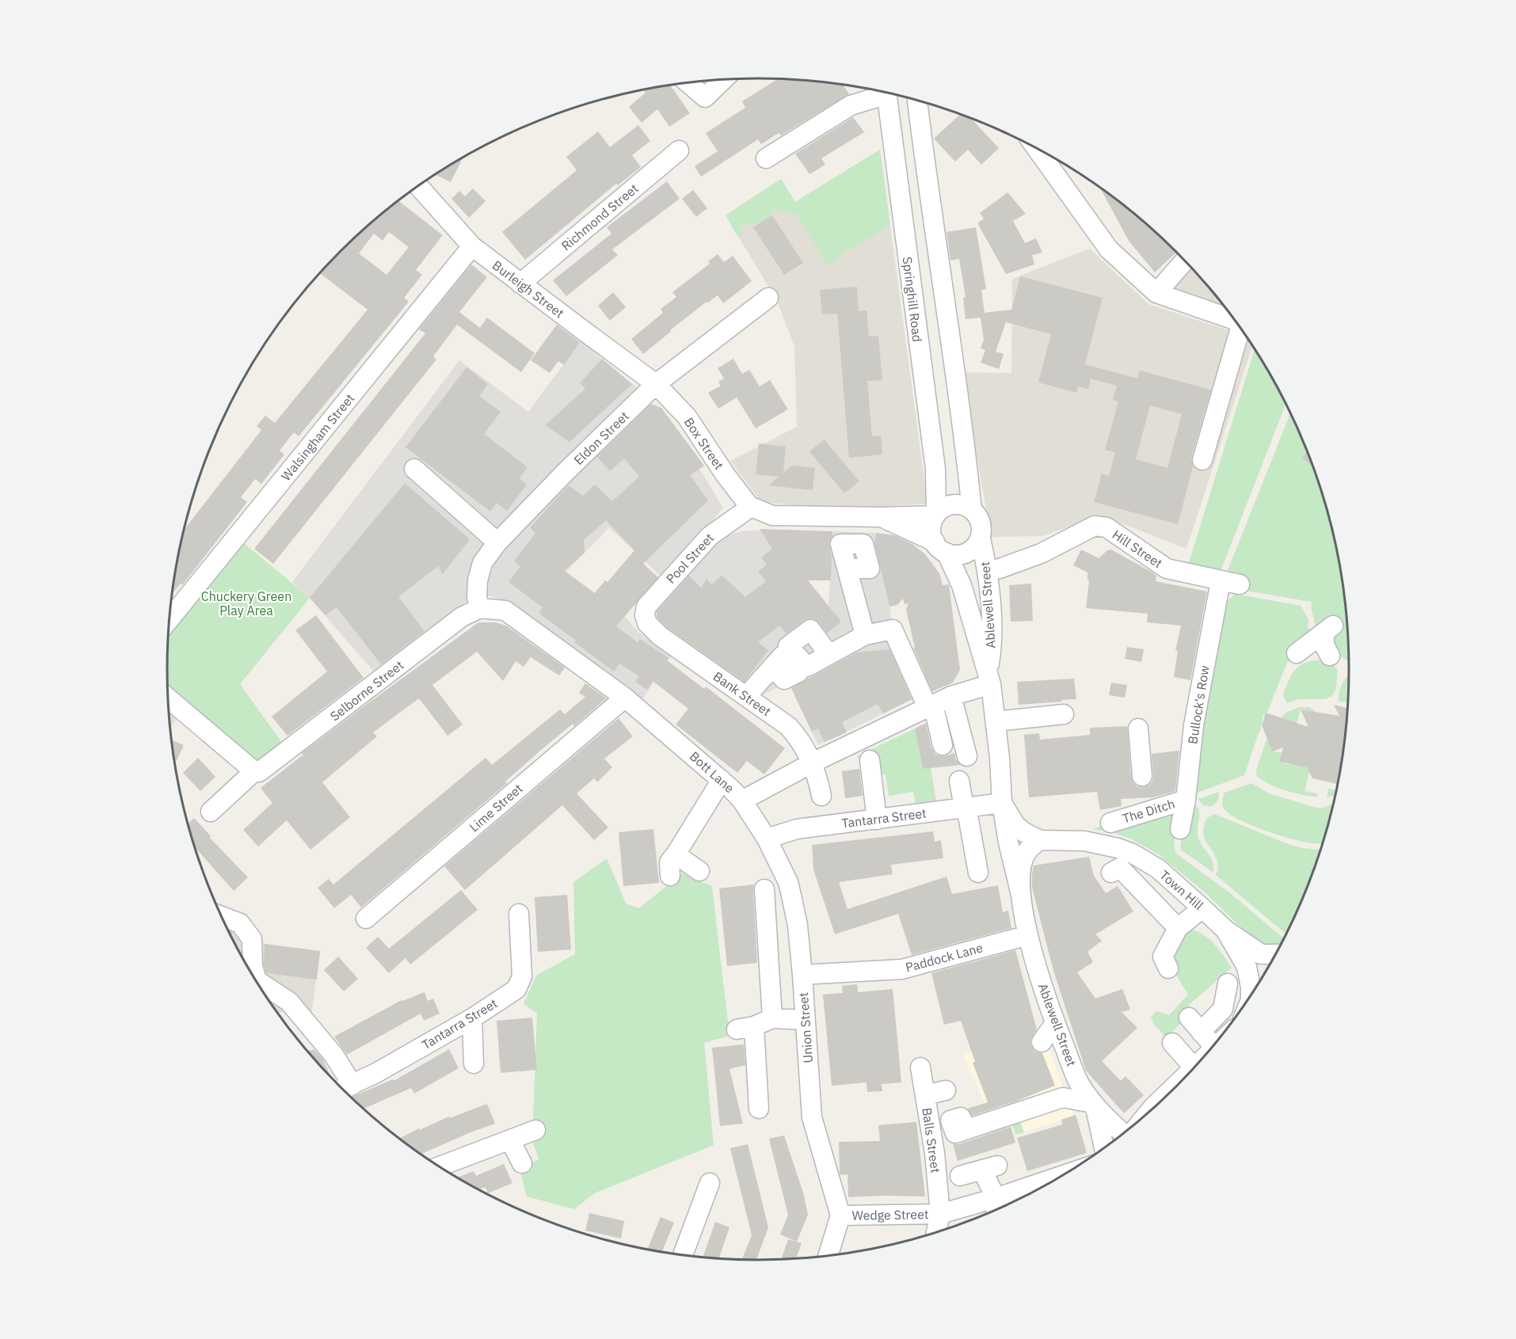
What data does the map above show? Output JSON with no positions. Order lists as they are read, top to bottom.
{
  "streets": {
    "street": [
      "Richmond Street",
      "Burleigh Street",
      "Springhill Road",
      "Walsingham Street",
      "Eldon Street",
      "Box Street",
      "Hill Street",
      "Pool Street",
      "Ablewell Street",
      "Selborne Street",
      "Bank Street",
      "Bullock's Row",
      "Bott Lane",
      "Lime Street",
      "The Ditch",
      "Tantarra Street",
      "Town Hill",
      "Paddock Lane",
      "Union Street",
      "Balls Street",
      "Wedge Street"
    ]
  },
  "crossings": [
    ["Richmond Street", "Burleigh Street"],
    ["Burleigh Street", "Walsingham Street"],
    ["Burleigh Street", "Eldon Street"],
    ["Burleigh Street", "Box Street"],
    ["Springhill Road", "Ablewell Street"],
    ["Eldon Street", "Box Street"],
    ["Eldon Street", "Selborne Street"],
    ["Eldon Street", "Bott Lane"],
    ["Box Street", "Pool Street"],
    ["Hill Street", "Ablewell Street"],
    ["Hill Street", "Bullock's Row"],
    ["Pool Street", "Bank Street"],
    ["Ablewell Street", "Bott Lane"],
    ["Ablewell Street", "Tantarra Street"],
    ["Ablewell Street", "Town Hill"],
    ["Ablewell Street", "Paddock Lane"],
    ["Selborne Street", "Bott Lane"],
    ["Bank Street", "Bott Lane"],
    ["Bullock's Row", "The Ditch"],
    ["Bott Lane", "Lime Street"],
    ["Bott Lane", "Union Street"],
    ["Tantarra Street", "Union Street"],
    ["Paddock Lane", "Union Street"],
    ["Union Street", "Wedge Street"],
    ["Balls Street", "Wedge Street"]
  ],
  "parks": ["Chuckery Green Play Area"]
}
